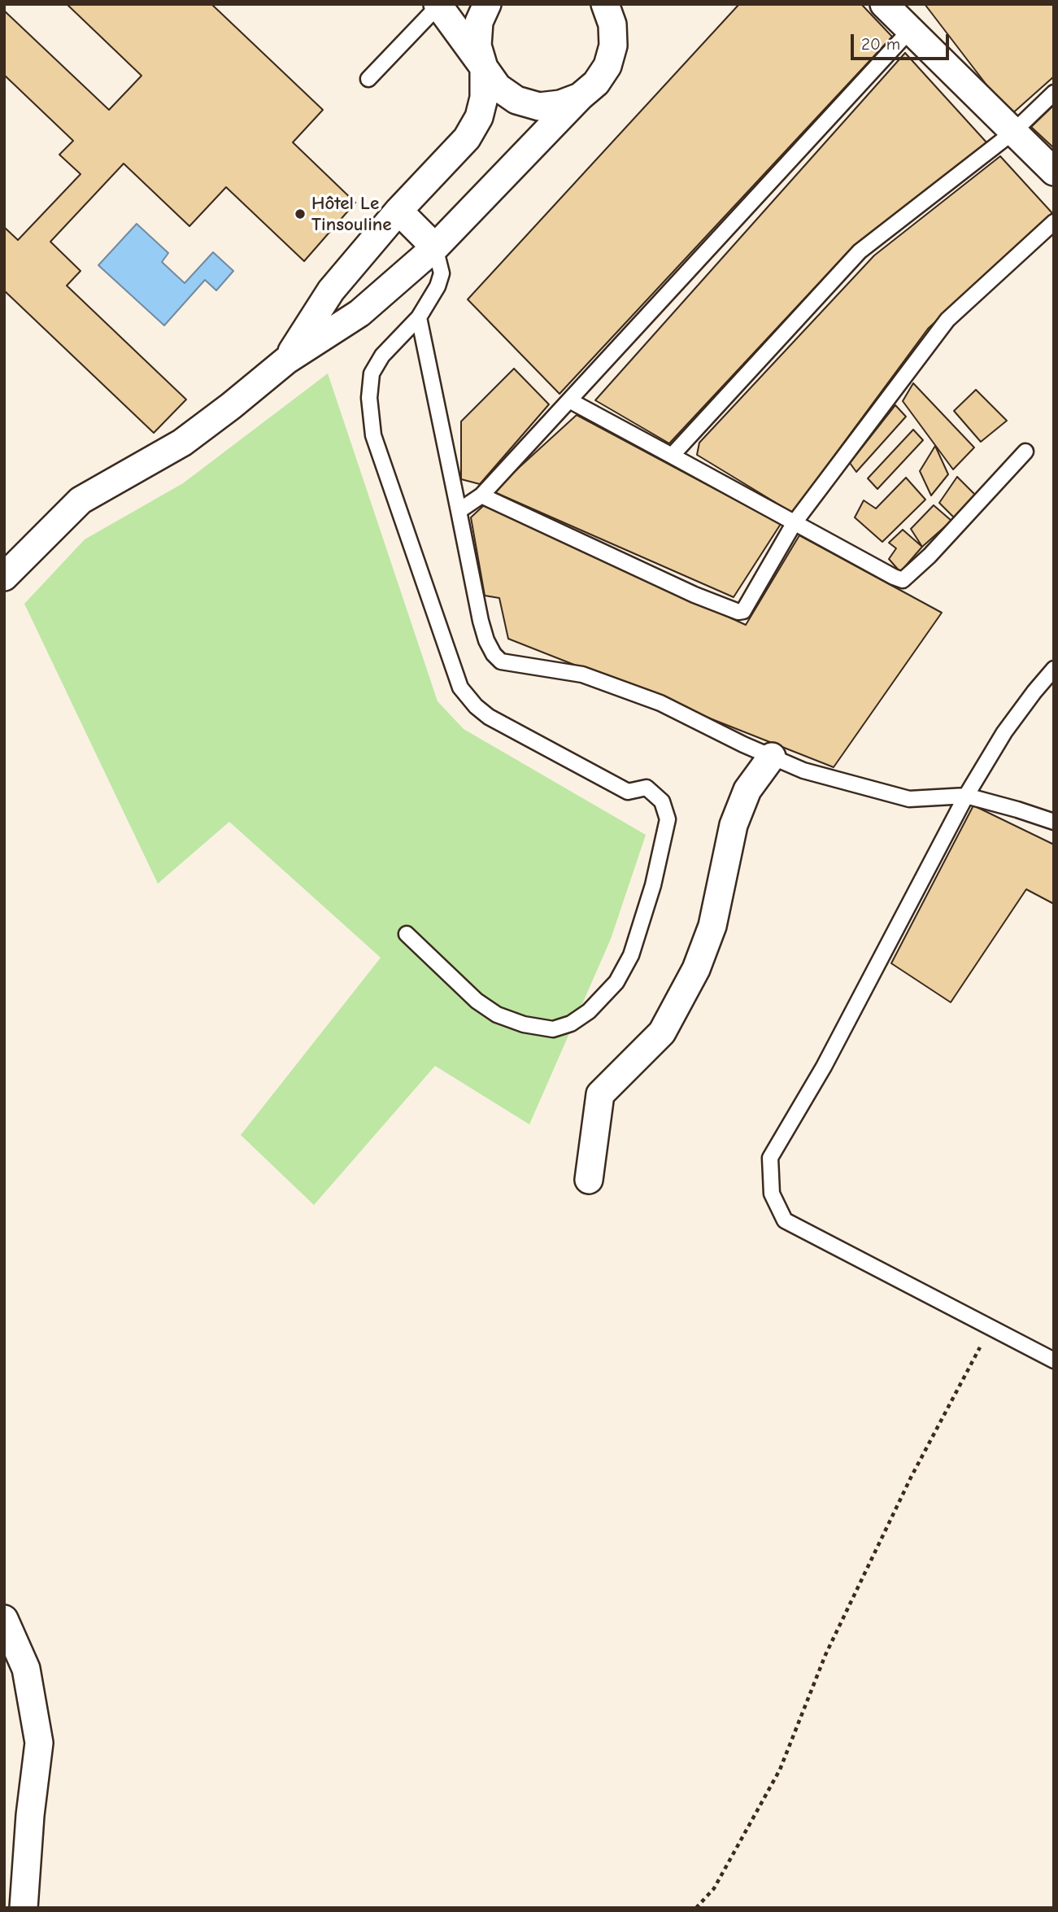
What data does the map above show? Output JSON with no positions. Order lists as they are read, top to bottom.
{
  "places": ["Hôtel Le Tinsouline"],
  "scale_bar": "20 m"
}
